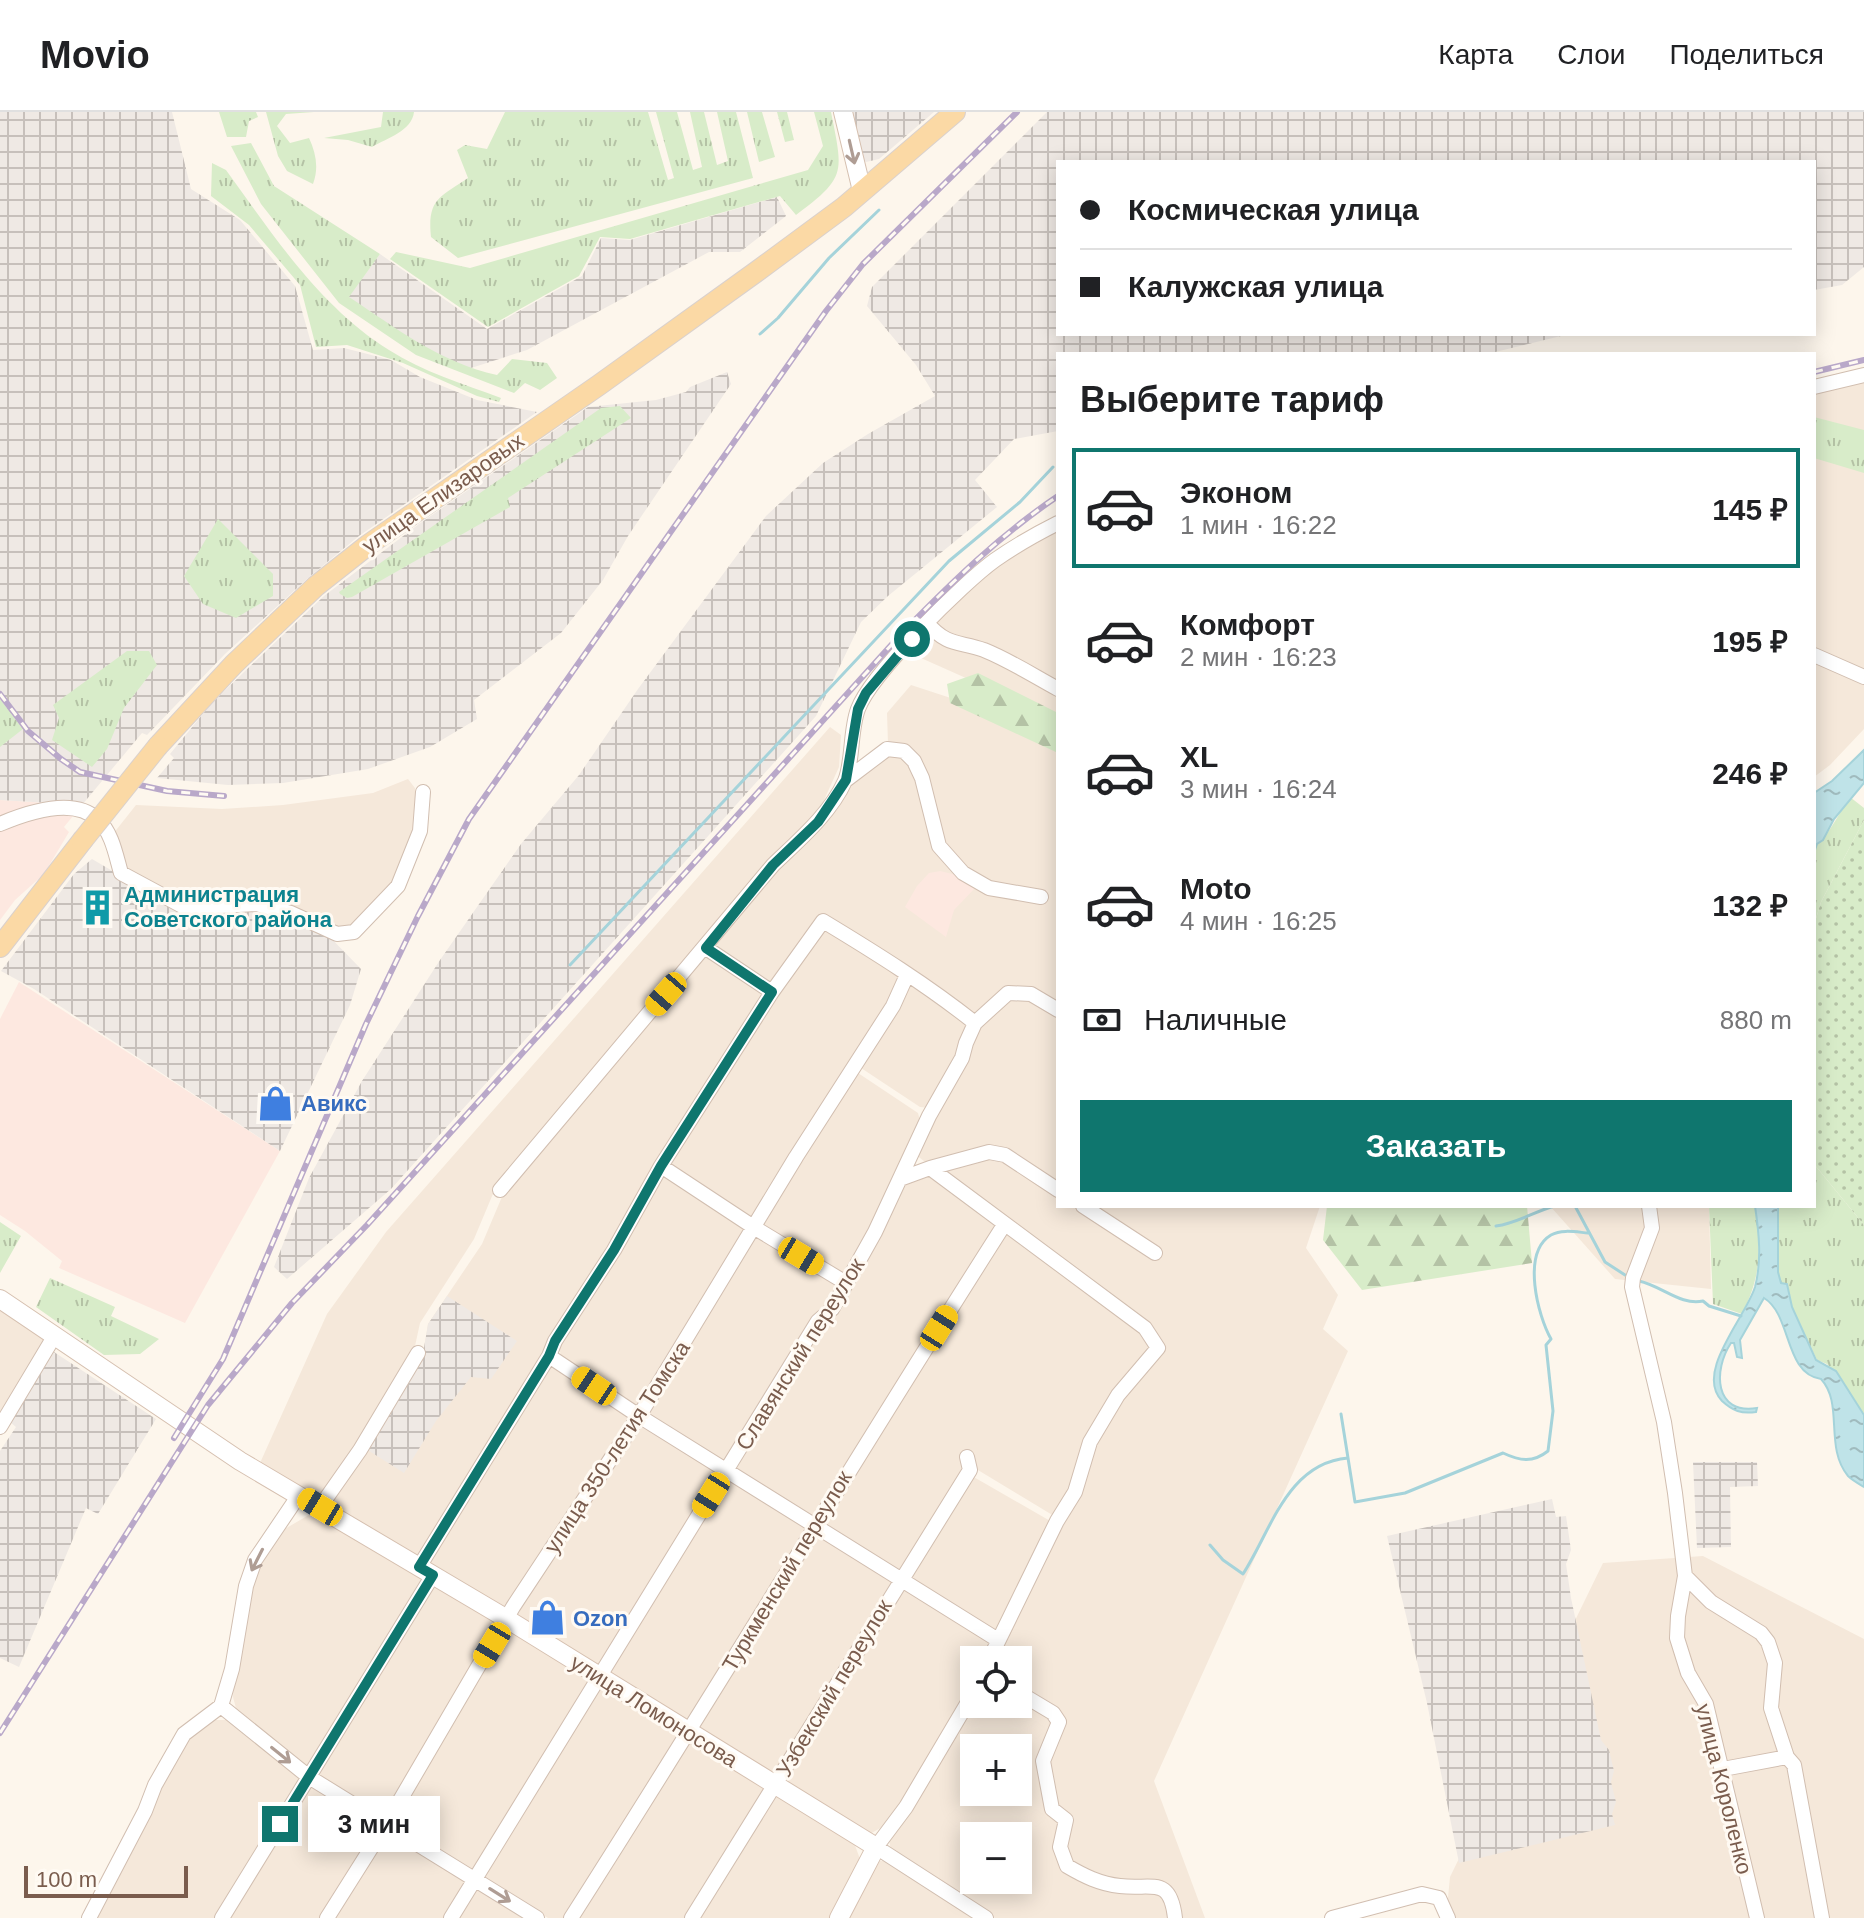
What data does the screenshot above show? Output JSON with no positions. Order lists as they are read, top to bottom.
{
  "streets": {
    "main road": ["улица Елизаровых"],
    "street": [
      "Славянский переулок",
      "улица 350-летия Томска",
      "Туркменский переулок",
      "Узбекский переулок",
      "улица Ломоносова",
      "улица Короленко"
    ]
  },
  "crossings": [
    ["Славянский переулок", "улица Ломоносова"],
    ["улица 350-летия Томска", "улица Ломоносова"],
    ["Туркменский переулок", "улица Ломоносова"],
    ["Узбекский переулок", "улица Ломоносова"]
  ],
  "places": {
    "building": ["Администрация Советского района"],
    "shop": ["Авикс", "Ozon"]
  },
  "scale_bar": "100 m",
  "page": {
    "header": "Movio",
    "nav": ["Карта", "Слои", "Поделиться"],
    "banner": ["Космическая улица", "Калужская улица"],
    "heading": "Выберите тариф",
    "list": [
      {
        "name": "Эконом",
        "note": "1 мин · 16:22",
        "value": "145 ₽"
      },
      {
        "name": "Комфорт",
        "note": "2 мин · 16:23",
        "value": "195 ₽"
      },
      {
        "name": "XL",
        "note": "3 мин · 16:24",
        "value": "246 ₽"
      },
      {
        "name": "Moto",
        "note": "4 мин · 16:25",
        "value": "132 ₽"
      }
    ],
    "pay": ["Наличные", "880 m"],
    "buttons": "Заказать",
    "map_buttons": ["+", "−"],
    "bubble": "3 мин",
    "scale": "100 m"
  }
}
